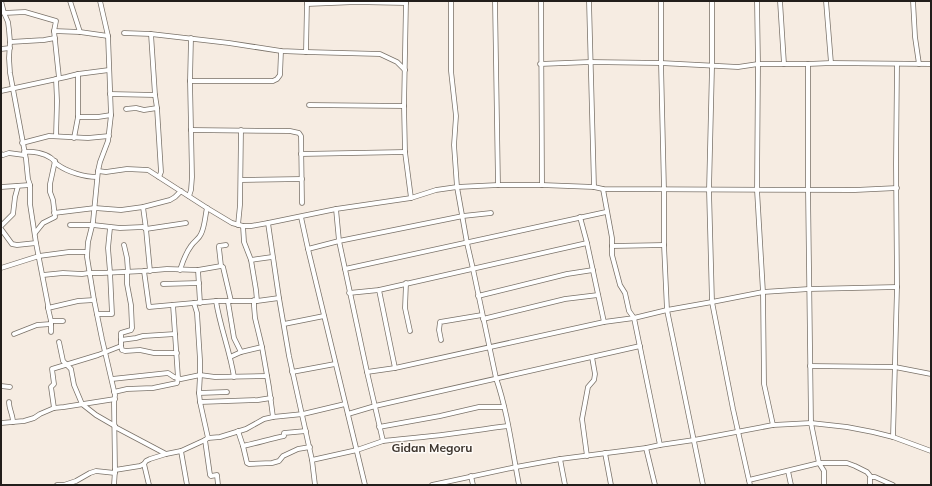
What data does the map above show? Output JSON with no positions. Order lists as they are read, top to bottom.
{
  "districts": ["Gidan Megoru"]
}
